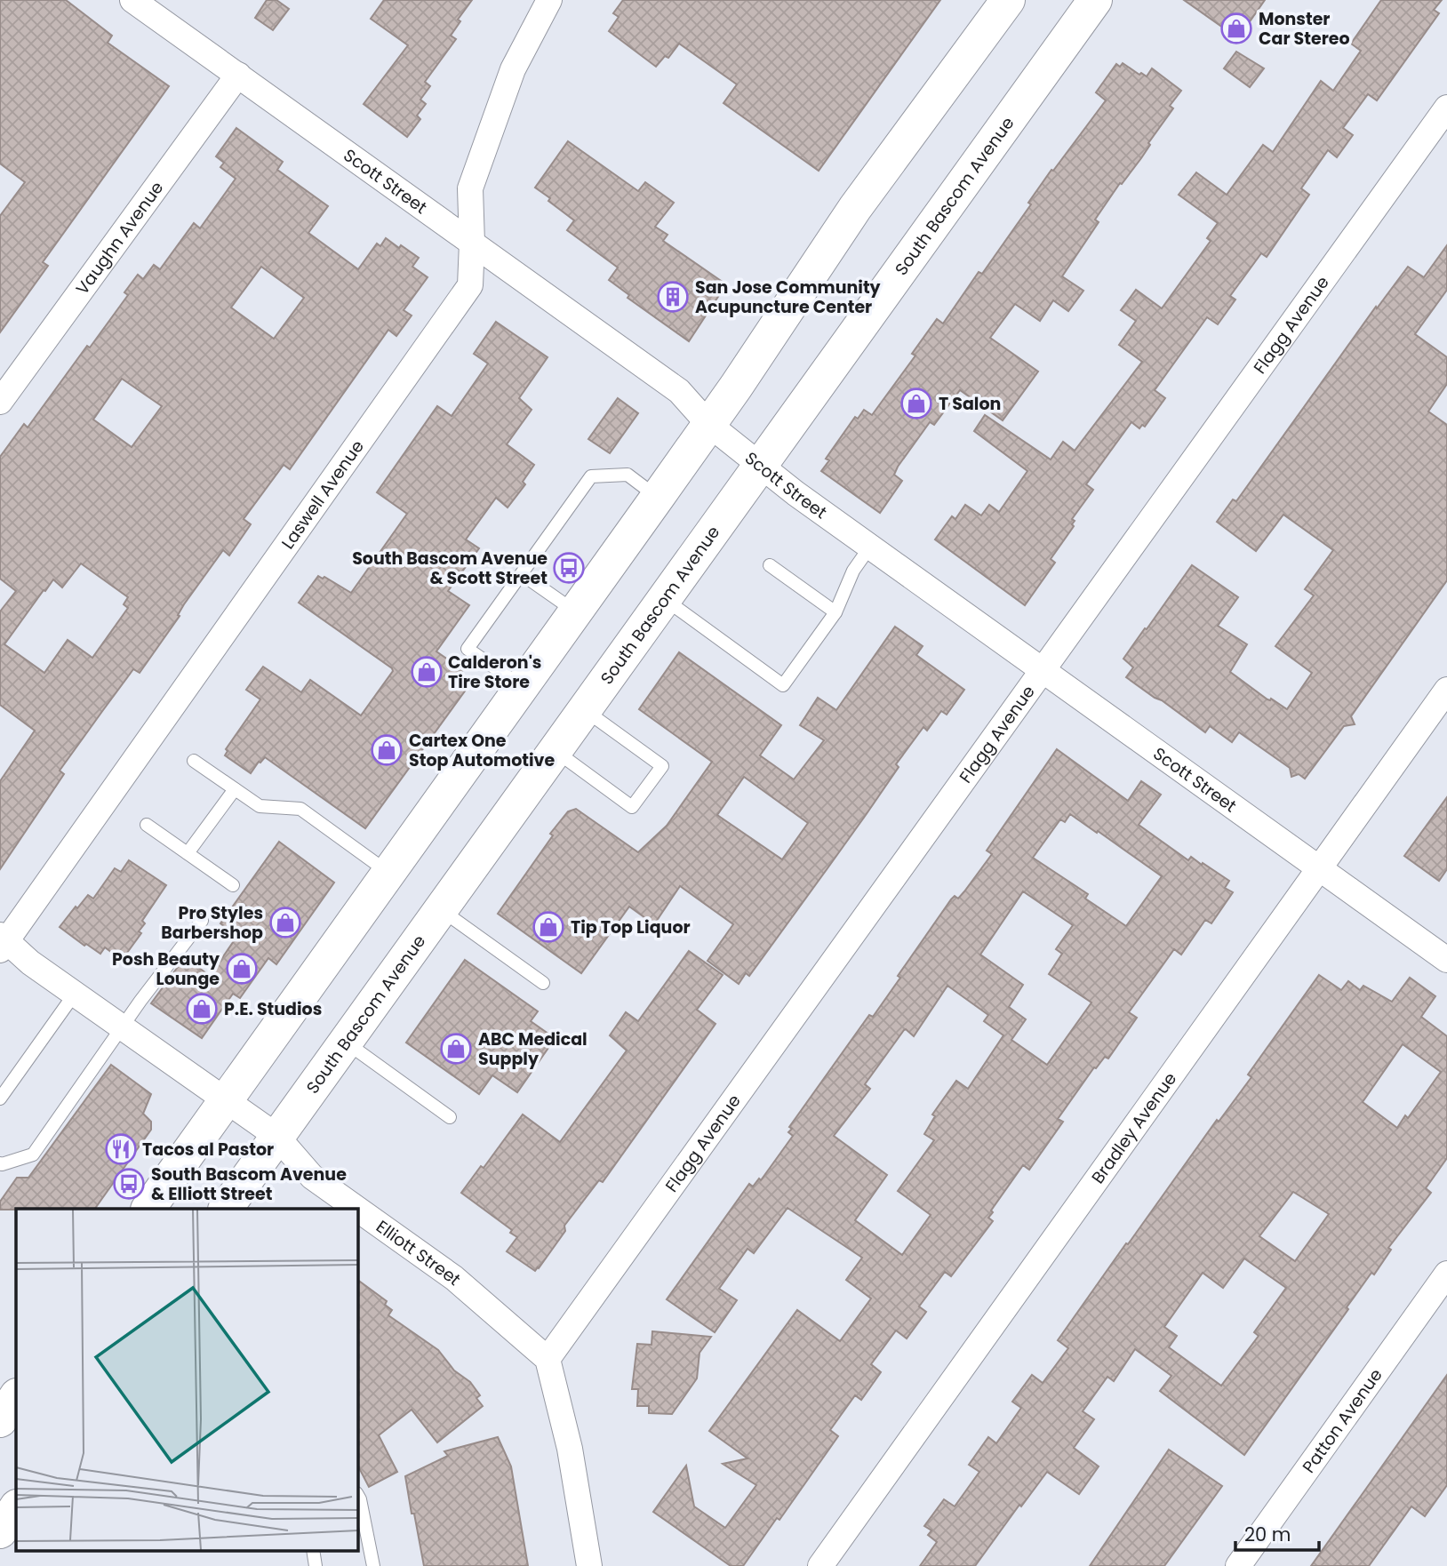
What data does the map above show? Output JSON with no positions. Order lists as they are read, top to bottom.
{
  "streets": {
    "main road": ["South Bascom Avenue"],
    "street": [
      "Scott Street",
      "Vaughn Avenue",
      "Flagg Avenue",
      "Laswell Avenue",
      "Bradley Avenue",
      "Elliott Street",
      "Patton Avenue"
    ]
  },
  "crossings": [
    ["Scott Street", "South Bascom Avenue"],
    ["Scott Street", "Vaughn Avenue"],
    ["Scott Street", "Flagg Avenue"],
    ["Scott Street", "Laswell Avenue"],
    ["Scott Street", "Bradley Avenue"],
    ["South Bascom Avenue", "Elliott Street"],
    ["Flagg Avenue", "Elliott Street"],
    ["Laswell Avenue", "Elliott Street"]
  ],
  "places": {
    "shop": [
      "Monster Car Stereo",
      "T Salon",
      "Calderon's Tire Store",
      "Cartex One Stop Automotive",
      "Pro Styles Barbershop",
      "Tip Top Liquor",
      "Posh Beauty Lounge",
      "P.E. Studios",
      "ABC Medical Supply"
    ],
    "building": ["San Jose Community Acupuncture Center"],
    "bus stop": ["South Bascom Avenue & Scott Street", "South Bascom Avenue & Elliott Street"],
    "restaurant": ["Tacos al Pastor"]
  },
  "scale_bar": "20 m"
}
